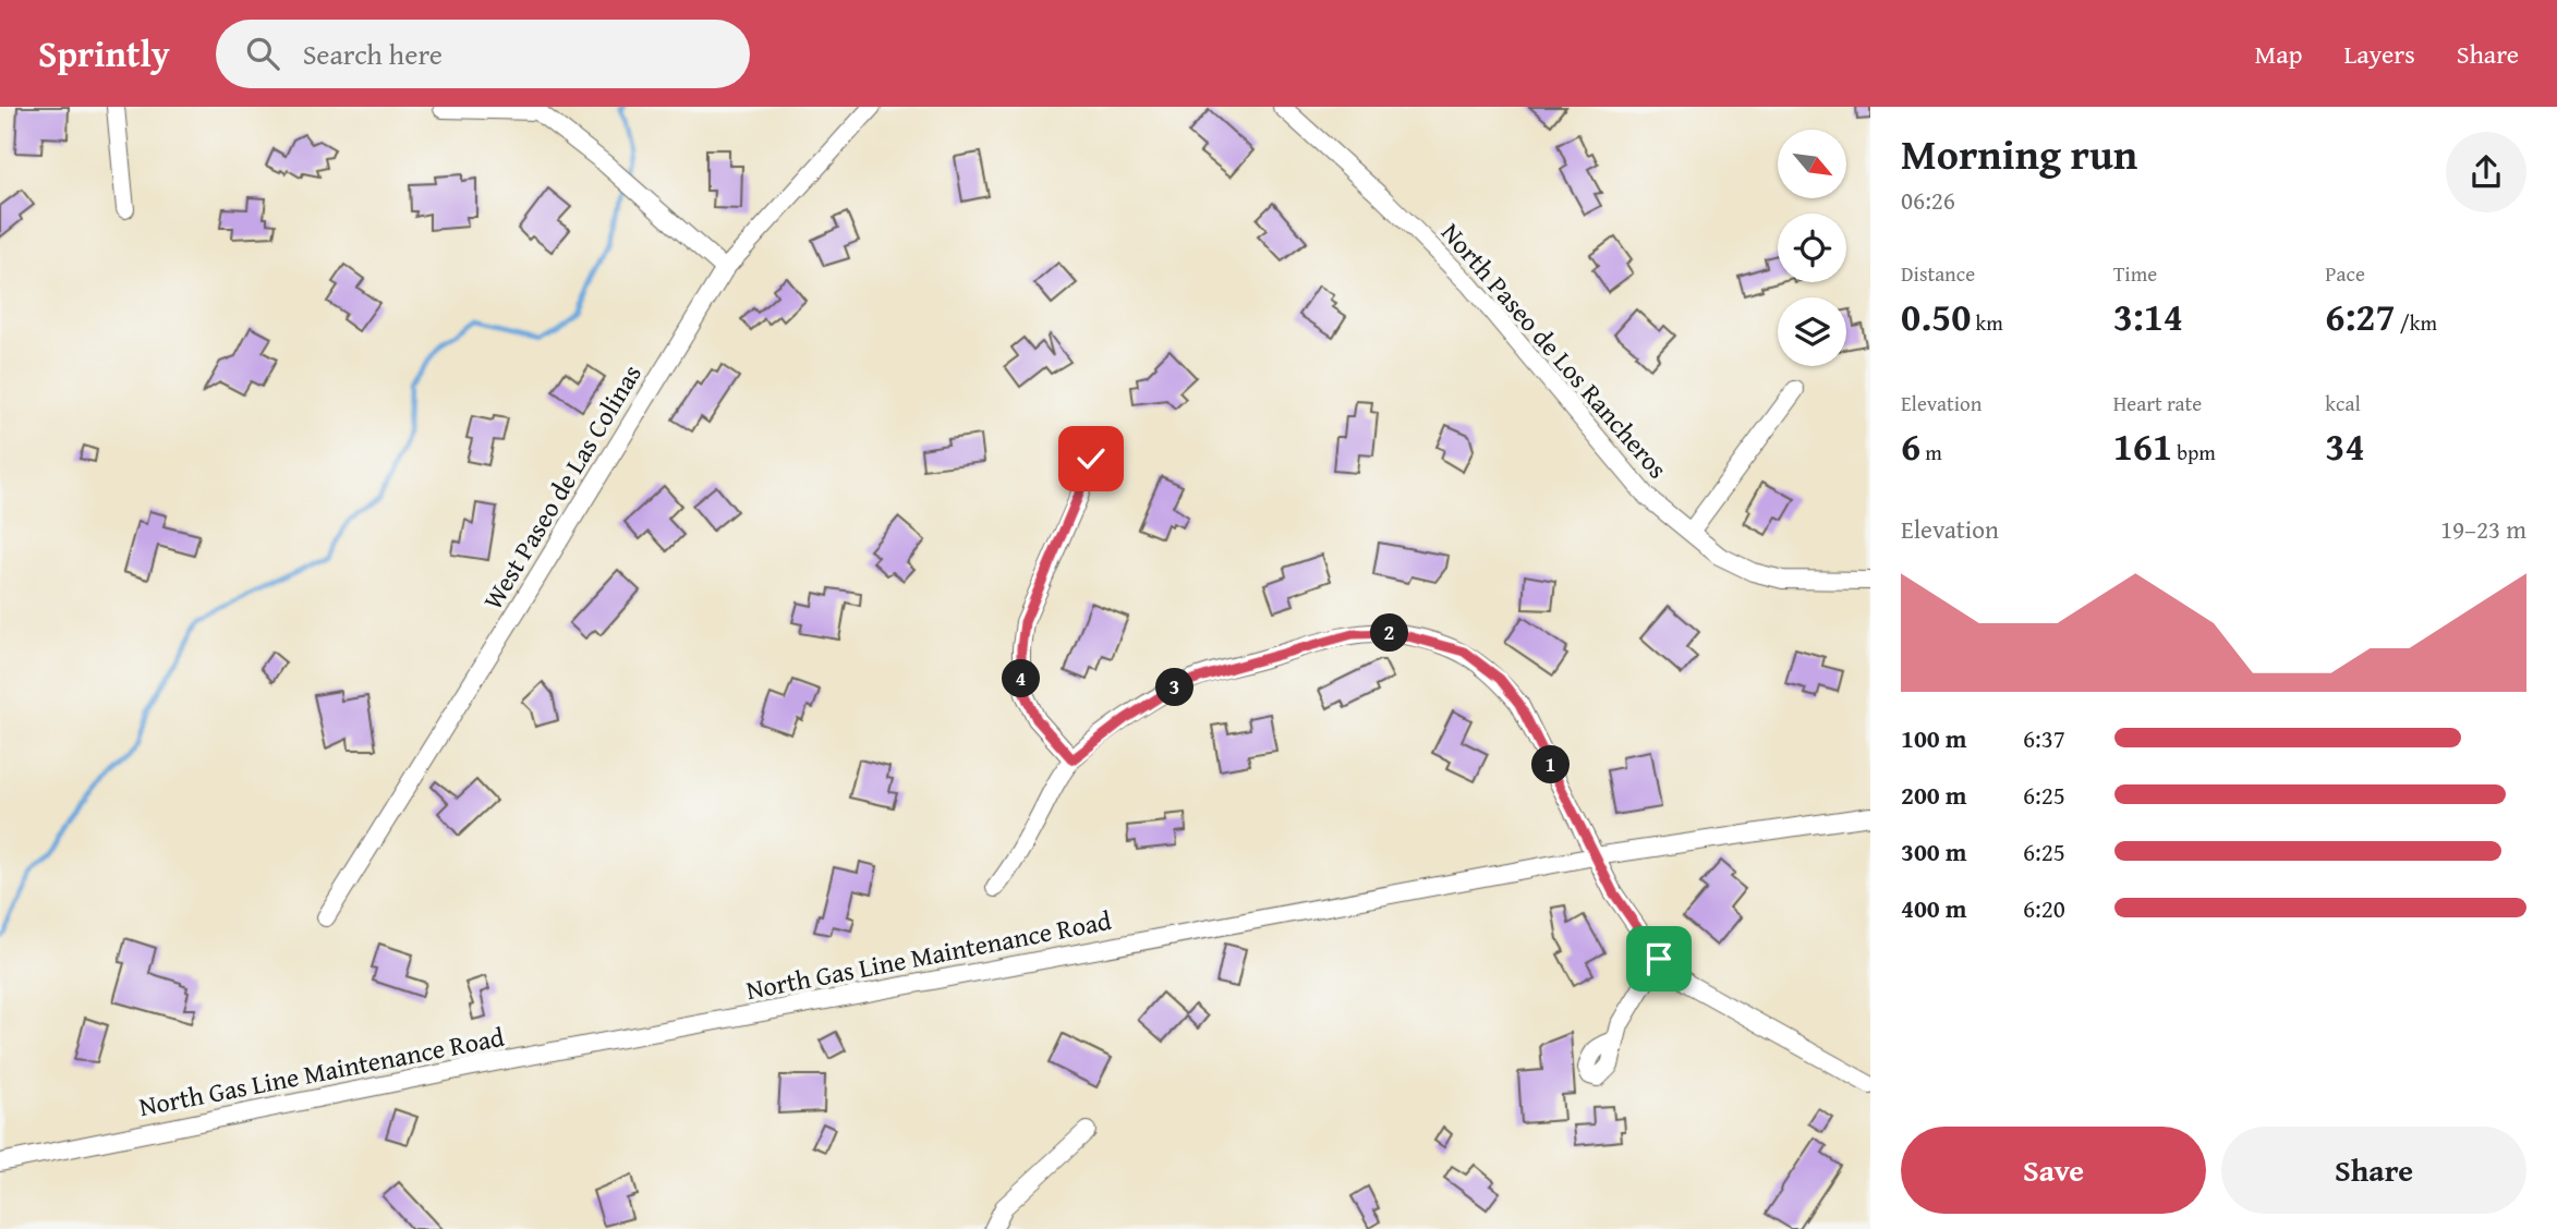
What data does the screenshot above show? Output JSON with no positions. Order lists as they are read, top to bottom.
{
  "streets": {
    "street": ["North Paseo de Los Rancheros", "West Paseo de Las Colinas", "North Gas Line Maintenance Road"]
  },
  "north": "bottom right",
  "page": {
    "header": "Sprintly",
    "search": "Search here",
    "nav": ["Map", "Layers", "Share"],
    "heading": ["Morning run", "06:26"],
    "stats": [
      ["Distance", "0.50 km"],
      ["Time", "3:14"],
      ["Pace", "6:27 /km"],
      ["Elevation", "6 m"],
      ["Heart rate", "161 bpm"],
      ["kcal", "34"]
    ],
    "chart": ["Elevation", "19–23 m"],
    "pins": [
      "2",
      "4",
      "3",
      "1"
    ],
    "list": [
      {
        "name": "100 m",
        "note": "6:37"
      },
      {
        "name": "200 m",
        "note": "6:25"
      },
      {
        "name": "300 m",
        "note": "6:25"
      },
      {
        "name": "400 m",
        "note": "6:20"
      }
    ],
    "buttons": ["Save", "Share"]
  }
}
